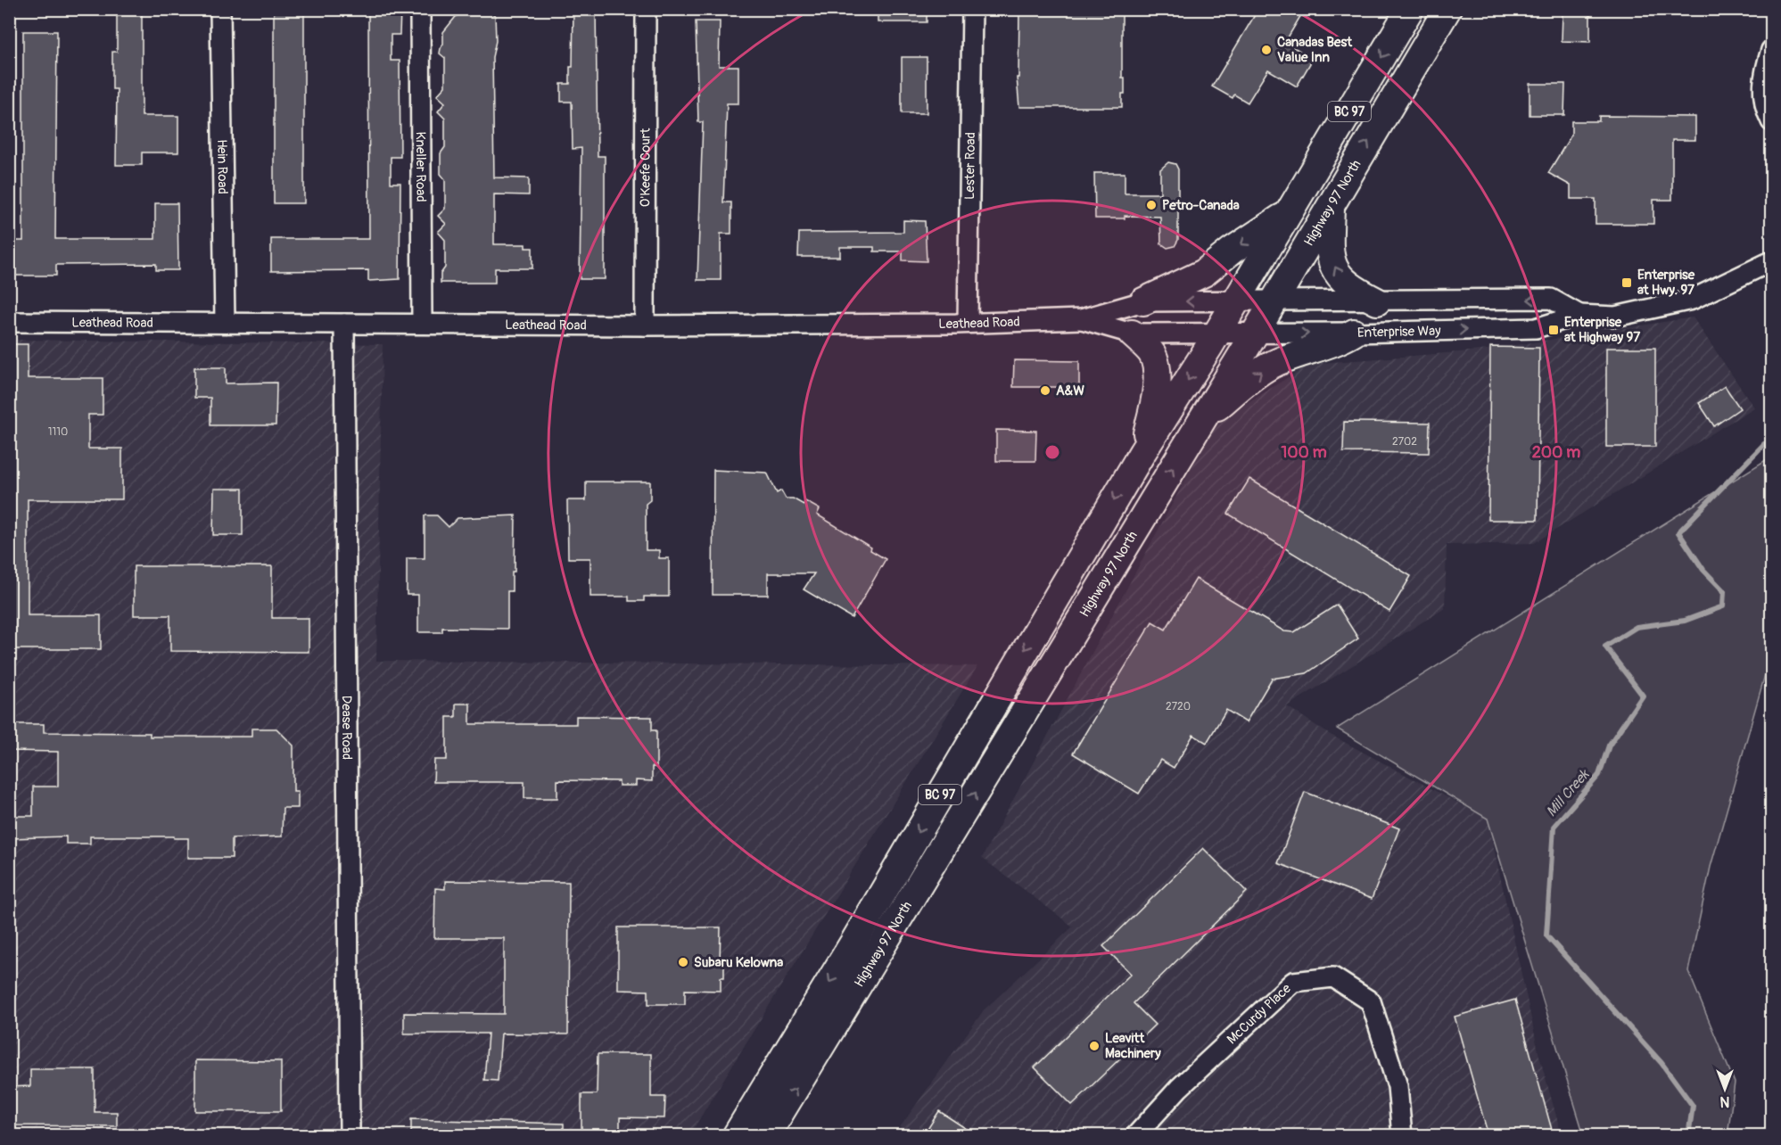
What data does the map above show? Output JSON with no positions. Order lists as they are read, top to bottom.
{
  "streets": {
    "highway": ["BC 97", "Highway 97 North"],
    "street": [
      "Hein Road",
      "Lester Road",
      "Kneller Road",
      "O'Keefe Court",
      "Leathead Road",
      "Enterprise Way",
      "Dease Road",
      "McCurdy Place"
    ]
  },
  "crossings": [
    ["Hein Road", "Leathead Road"],
    ["Lester Road", "Leathead Road"],
    ["Kneller Road", "Leathead Road"],
    ["O'Keefe Court", "Leathead Road"],
    ["Highway 97 North", "Leathead Road"],
    ["Highway 97 North", "Enterprise Way"],
    ["Leathead Road", "Enterprise Way"],
    ["Leathead Road", "Dease Road"]
  ],
  "water": ["Mill Creek"],
  "places": {
    "other": [
      "Canadas Best Value Inn",
      "Petro-Canada",
      "A&W",
      "Subaru Kelowna",
      "Leavitt Machinery"
    ],
    "transit": ["Enterprise at Hwy. 97", "Enterprise at Highway 97"]
  },
  "house_numbers": ["1110", "2702", "2720"],
  "north": "bottom",
  "rings": ["100 m", "200 m"]
}
